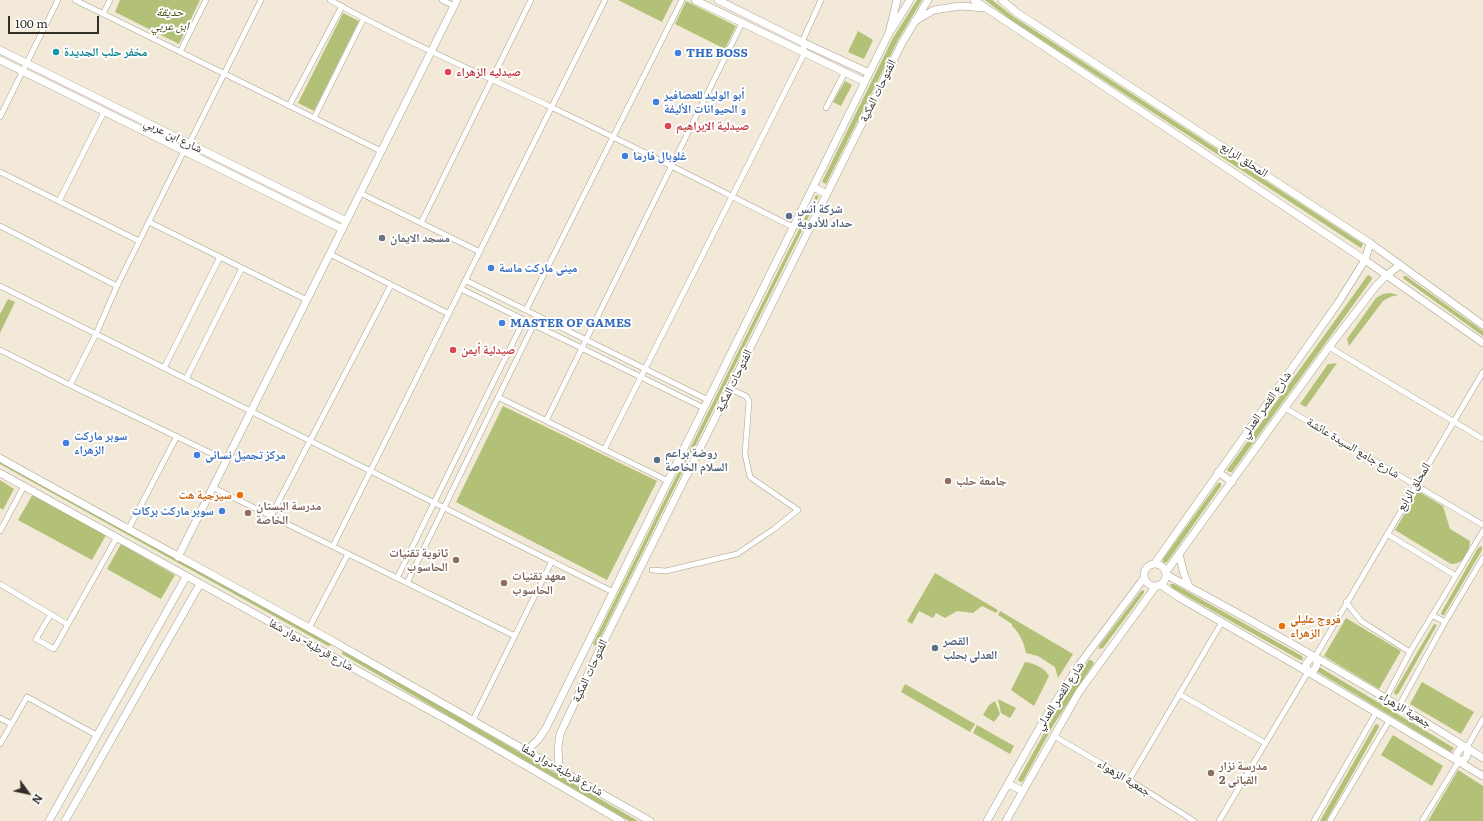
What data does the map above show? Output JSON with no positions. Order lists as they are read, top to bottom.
{
  "streets": {
    "street": [
      "الفتوحات المكية",
      "شارع ابن عربي",
      "المحلق الرابع",
      "شارع القصر العدلي",
      "شارع جامع السيدة عائشة",
      "شارع قرطبة- دوار شفا",
      "جمعية الزهراء",
      "شارع قرطبة-دوار شفا",
      "جمعية الزهواء"
    ]
  },
  "crossings": [
    ["الفتوحات المكية", "شارع قرطبة-دوار شفا"],
    ["المحلق الرابع", "شارع القصر العدلي"],
    ["المحلق الرابع", "شارع جامع السيدة عائشة"],
    ["المحلق الرابع", "جمعية الزهراء"],
    ["شارع القصر العدلي", "شارع جامع السيدة عائشة"],
    ["شارع القصر العدلي", "جمعية الزهواء"]
  ],
  "parks": ["حديقة ابن عربي"],
  "places": [
    "مخفر حلب الجديدة",
    "THE BOSS",
    "صيدليه الزهراء",
    "أبو الوليد للعصافير و الحيوانات الأليفة",
    "صيدلية الإبراهيم",
    "غلوبال فارما",
    "شركة أنس حداد للأدوية",
    "مسجد الايمان",
    "ميني ماركت ماسة",
    "MASTER OF GAMES",
    "صيدلية أيمن",
    "سوبر ماركت الزهراء",
    "مركز تجميل نسائي",
    "روضة براعم السلام الخاصة",
    "جامعة حلب",
    "سيرجية هت",
    "سوبر ماركت بركات",
    "مدرسة البستان الخاصة",
    "ثانوية تقنيات الحاسوب",
    "معهد تقنيات الحاسوب",
    "فروج عليلي الزهراء",
    "القصر العدلي بحلب",
    "مدرسة نزار القباني 2"
  ],
  "scale_bar": "100 m",
  "north": "bottom right"
}
